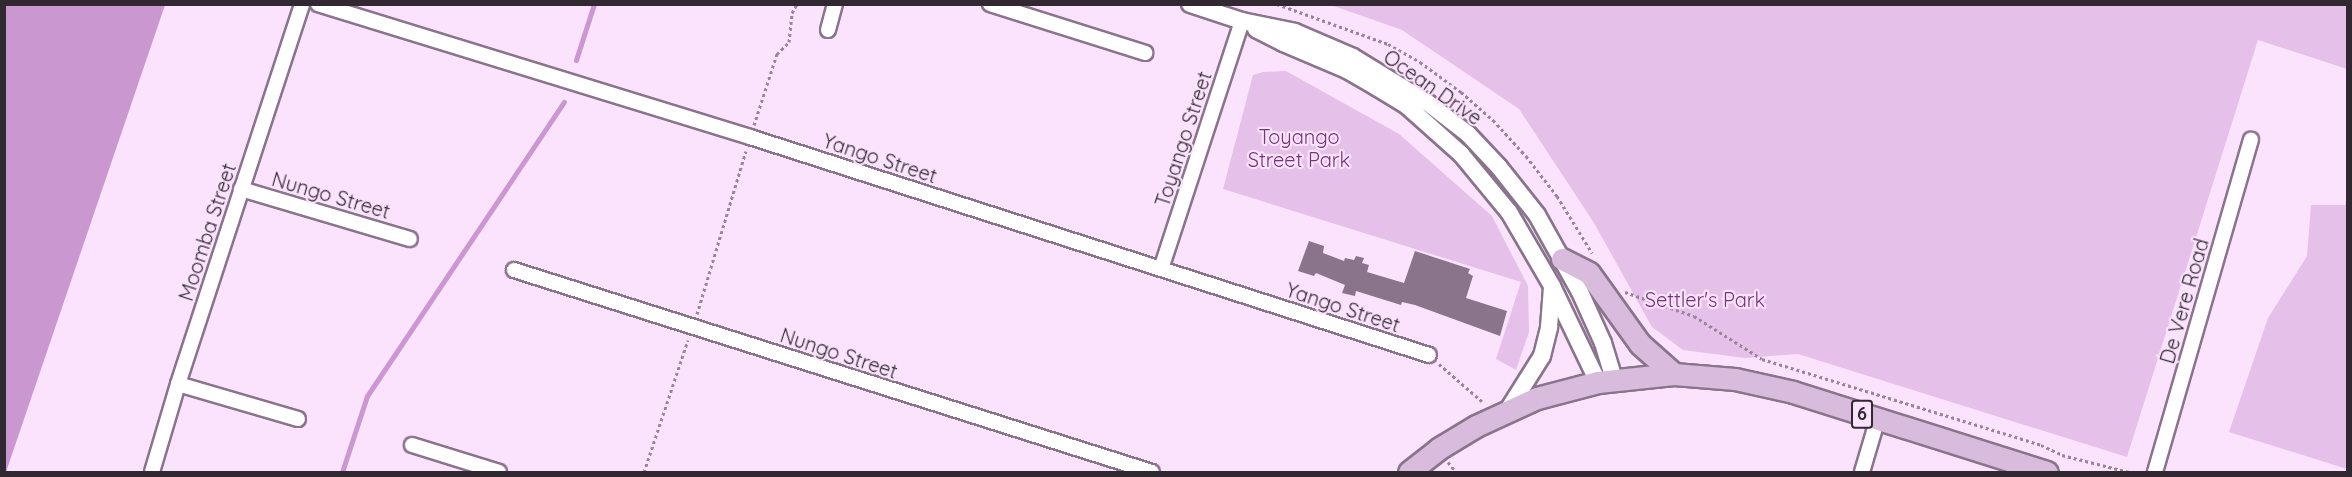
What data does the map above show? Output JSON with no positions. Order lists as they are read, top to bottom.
{
  "streets": {
    "main road": ["6"],
    "street": [
      "Ocean Drive",
      "Toyango Street",
      "Yango Street",
      "Nungo Street",
      "Moomba Street",
      "De Vere Road"
    ]
  },
  "crossings": [
    ["Ocean Drive", "Toyango Street"],
    ["Ocean Drive", "6"],
    ["Toyango Street", "Yango Street"],
    ["Nungo Street", "Moomba Street"]
  ],
  "parks": ["Toyango Street Park", "Settler's Park"]
}
